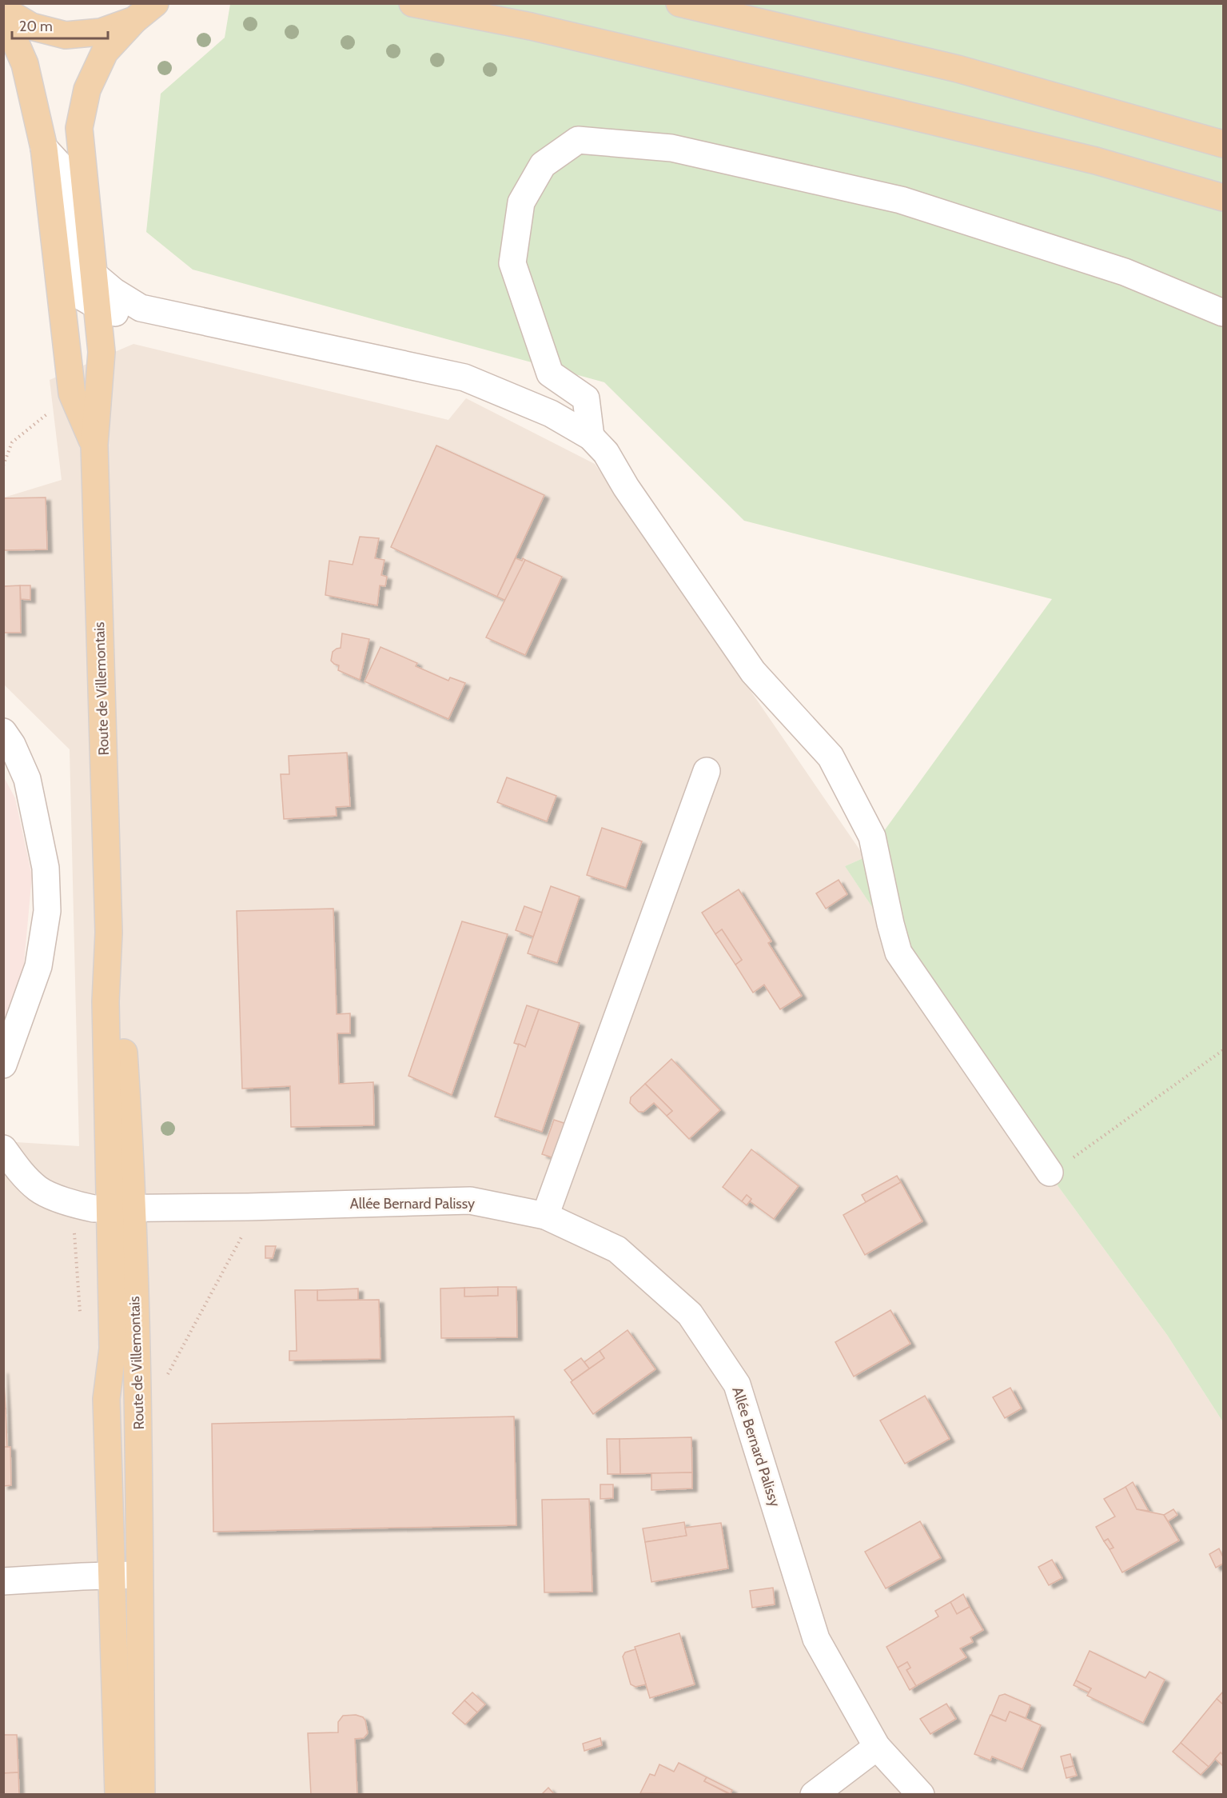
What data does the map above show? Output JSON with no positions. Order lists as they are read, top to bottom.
{
  "streets": {
    "main road": ["Route de Villemontais"],
    "street": ["Allée Bernard Palissy"]
  },
  "crossings": [
    ["Route de Villemontais", "Allée Bernard Palissy"]
  ],
  "scale_bar": "20 m"
}
